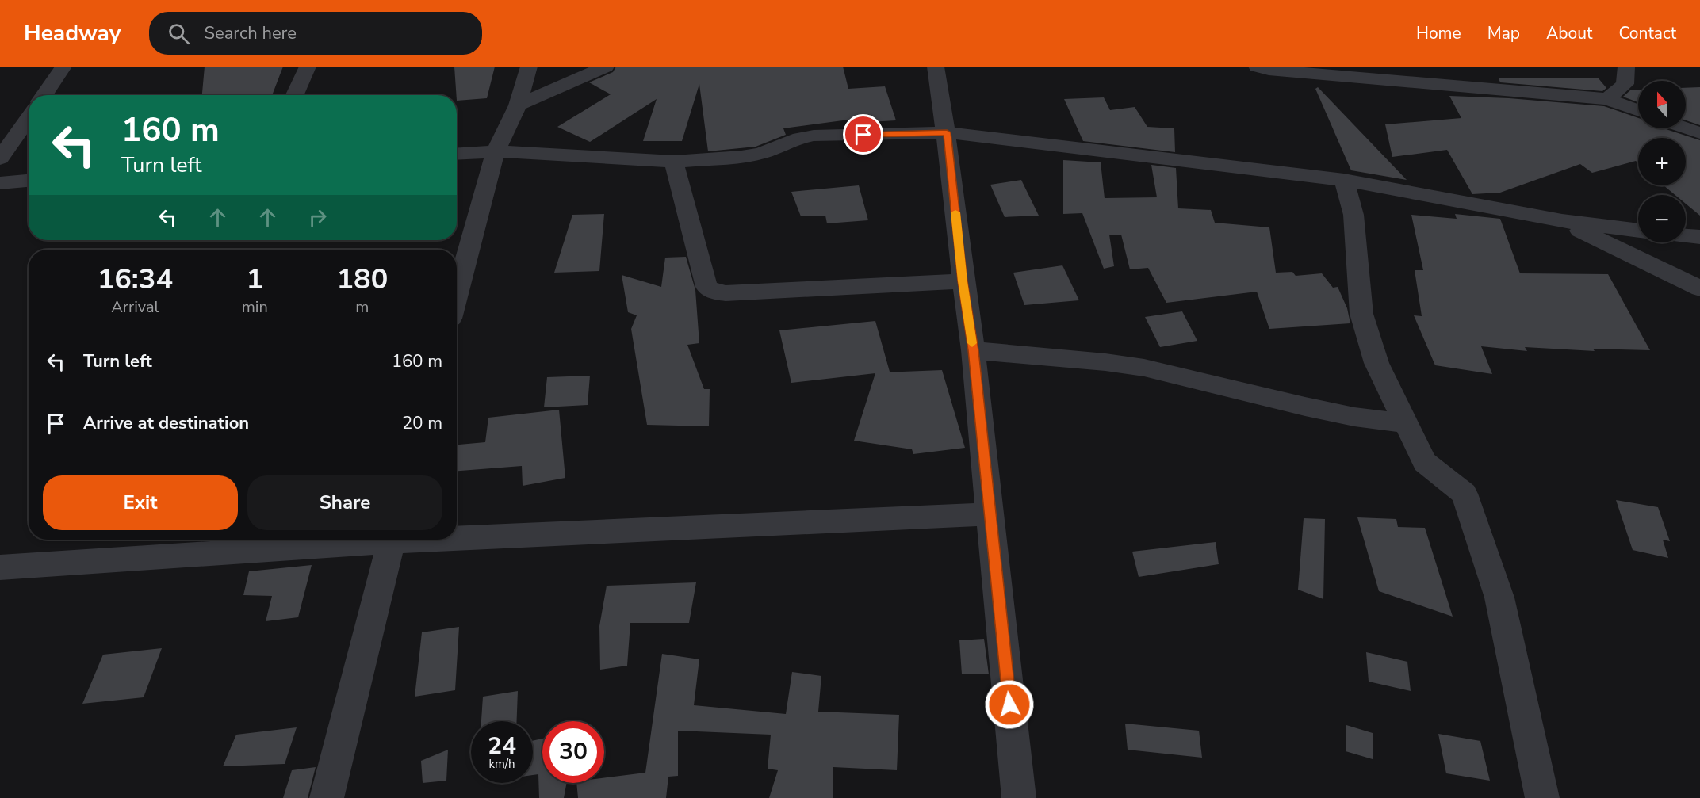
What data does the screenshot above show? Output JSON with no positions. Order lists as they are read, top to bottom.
{
  "north": "top",
  "page": {
    "header": "Headway",
    "search": "Search here",
    "nav": [
      "Home",
      "Map",
      "About",
      "Contact"
    ],
    "map_buttons": ["+", "−"],
    "turn": ["160 m", "Turn left"],
    "eta": [
      "16:34",
      "Arrival",
      "1",
      "min",
      "180",
      "m"
    ],
    "list": [
      {
        "name": "Turn left",
        "value": "160 m"
      },
      {
        "name": "Arrive at destination",
        "value": "20 m"
      }
    ],
    "buttons": ["Exit", "Share"],
    "speed": "24 km/h",
    "limit": "30"
  }
}
